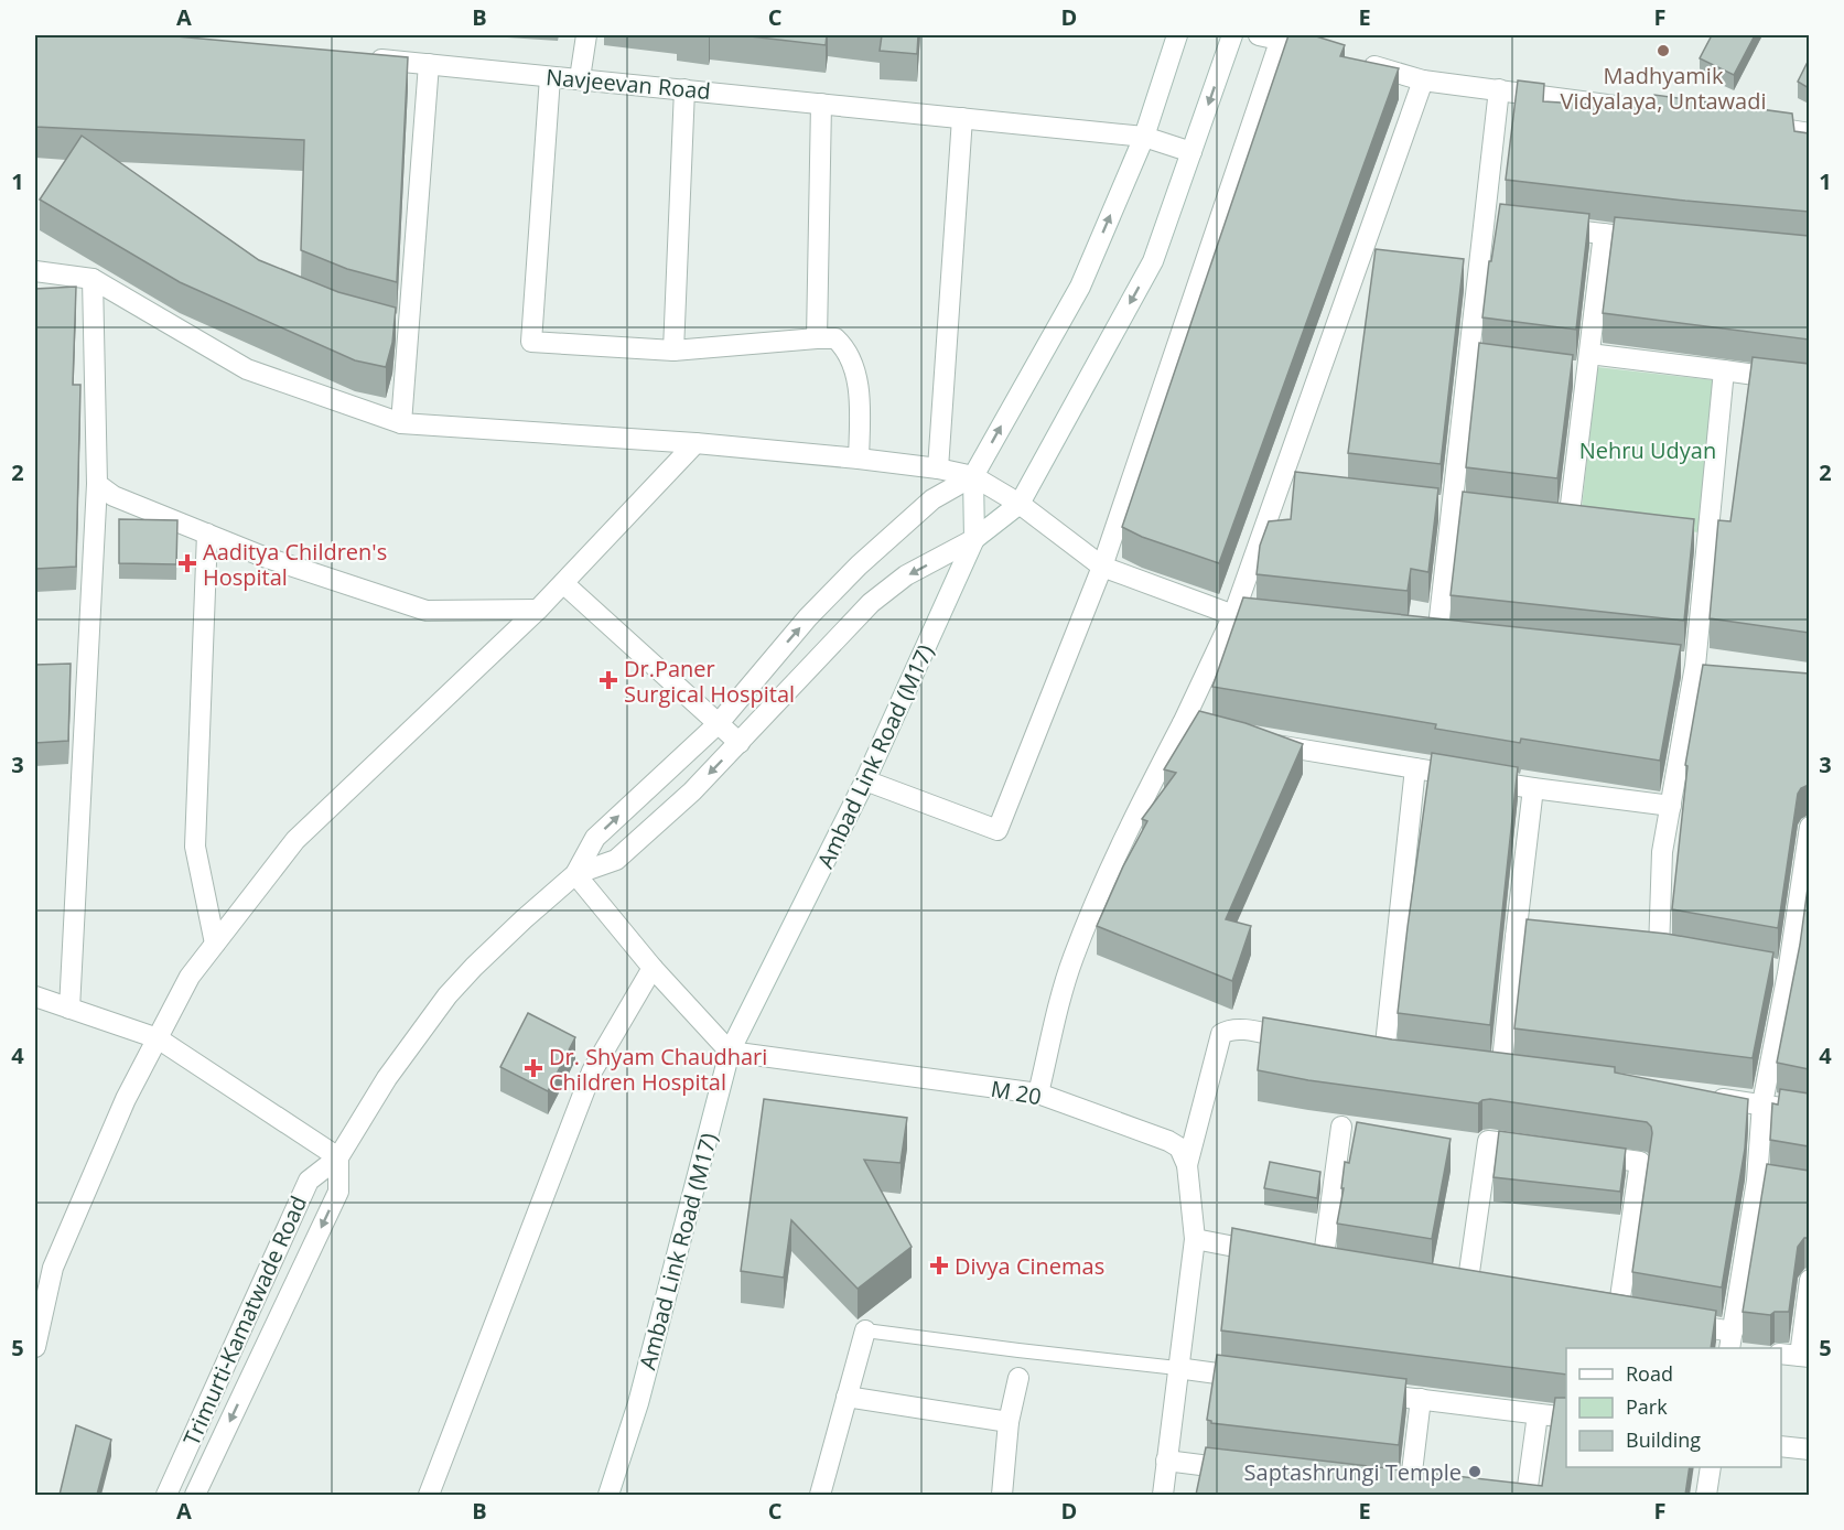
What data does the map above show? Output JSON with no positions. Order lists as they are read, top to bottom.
{
  "streets": {
    "street": [
      "Navjeevan Road",
      "Ambad Link Road (M17)",
      "M 20",
      "Trimurti-Kamatwade Road"
    ]
  },
  "crossings": [
    ["Ambad Link Road (M17)", "M 20"],
    ["Ambad Link Road (M17)", "Trimurti-Kamatwade Road"]
  ],
  "parks": ["Nehru Udyan"],
  "places": {
    "other": ["Madhyamik Vidyalaya, Untawadi", "Saptashrungi Temple"],
    "health": [
      "Aaditya Children's Hospital",
      "Dr.Paner Surgical Hospital",
      "Dr. Shyam Chaudhari Children Hospital",
      "Divya Cinemas"
    ]
  },
  "legend": ["Road", "Park", "Building"],
  "grid": {
    "columns": [
      "A",
      "B",
      "C",
      "D",
      "E",
      "F"
    ],
    "rows": [
      "1",
      "2",
      "3",
      "4",
      "5"
    ]
  }
}
